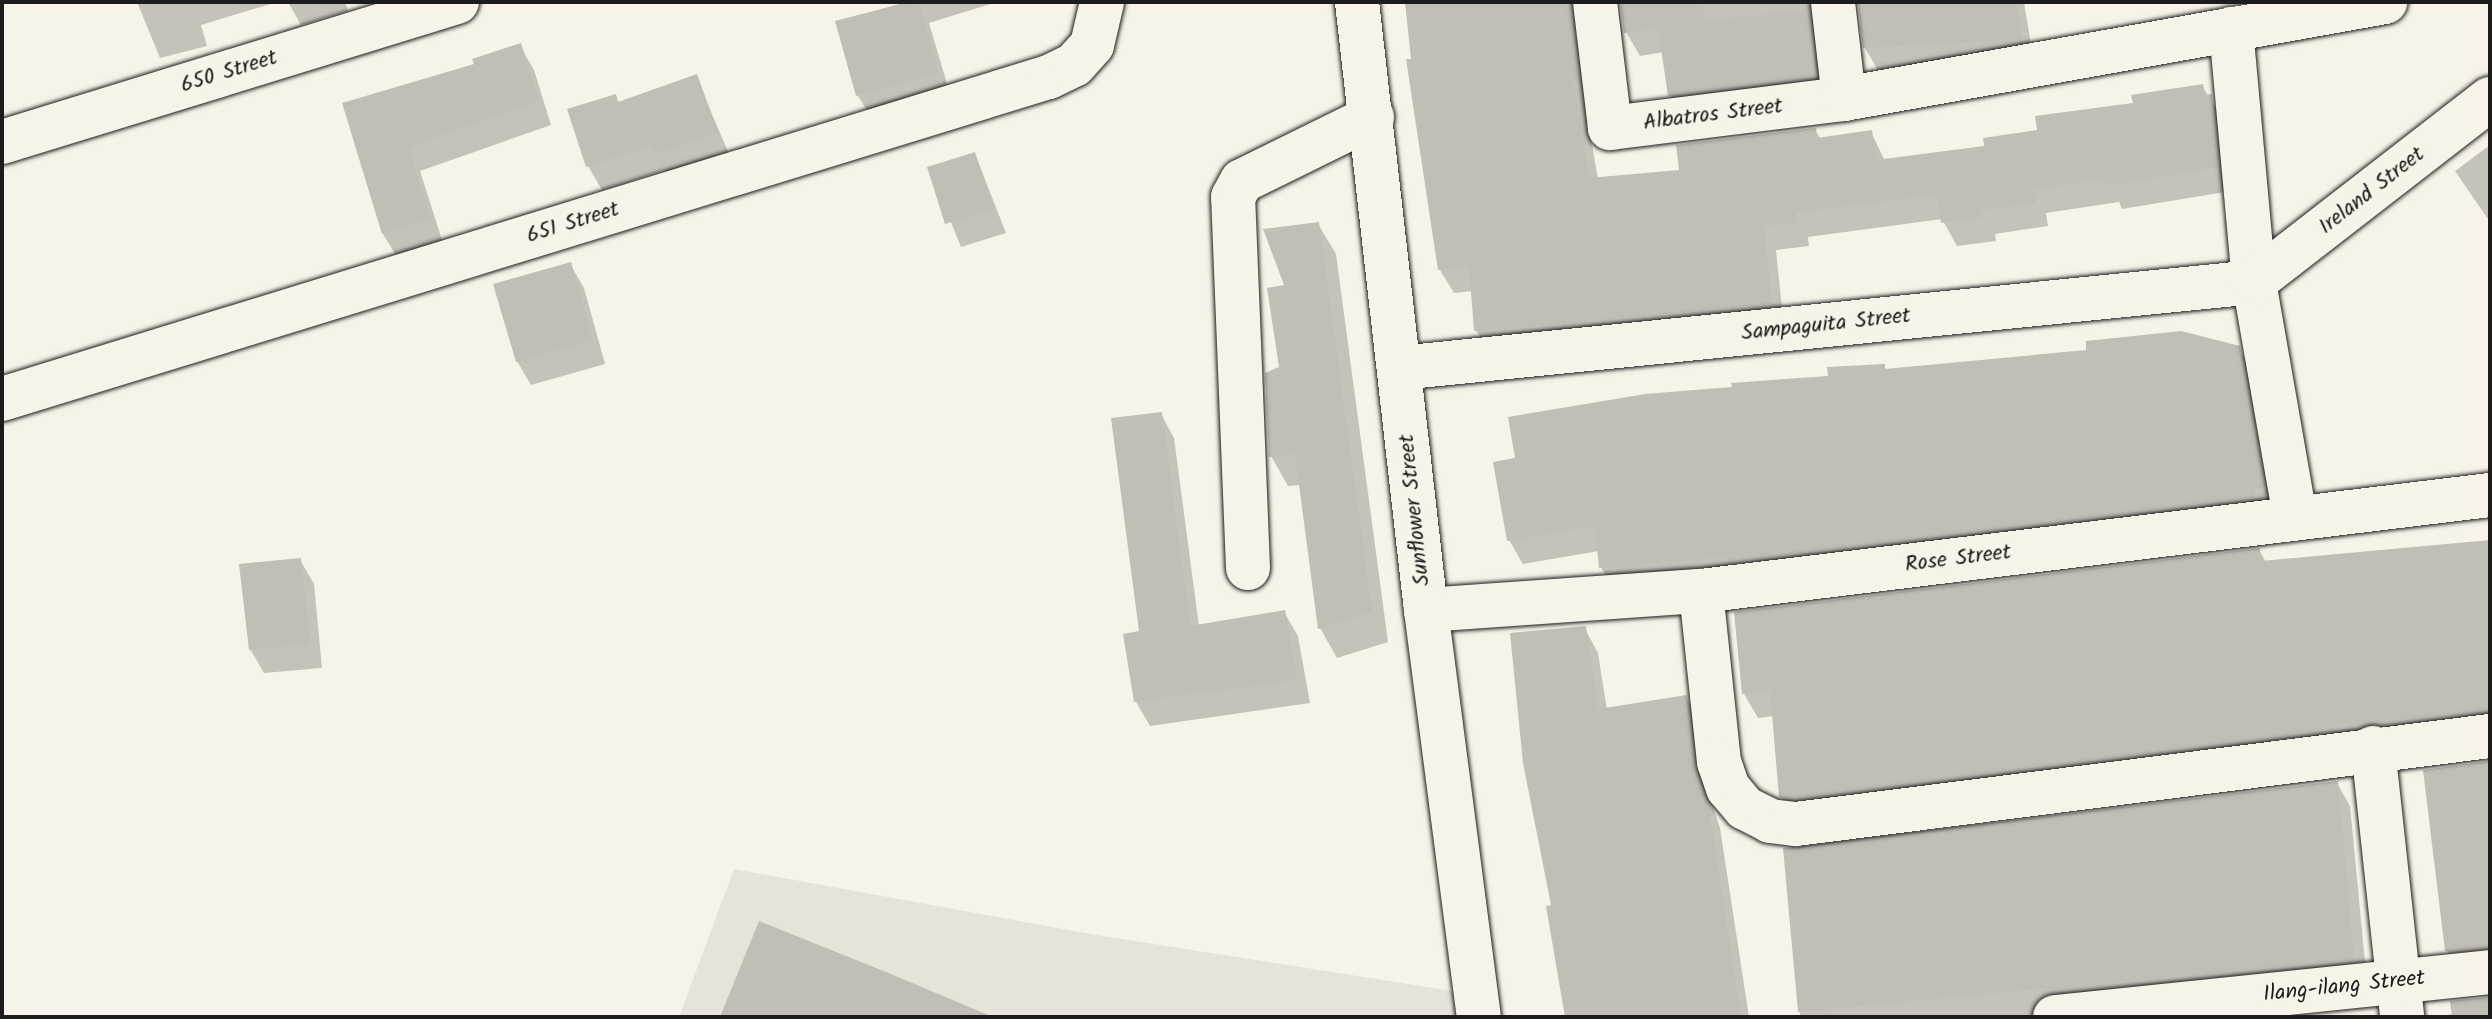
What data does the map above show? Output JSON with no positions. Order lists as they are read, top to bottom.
{
  "streets": {
    "street": [
      "650 Street",
      "Albatros Street",
      "Ireland Street",
      "651 Street",
      "Sampaguita Street",
      "Sunflower Street",
      "Rose Street",
      "Ilang-ilang Street"
    ]
  },
  "crossings": [
    ["Ireland Street", "Sampaguita Street"],
    ["Sampaguita Street", "Sunflower Street"],
    ["Sunflower Street", "Rose Street"]
  ]
}
